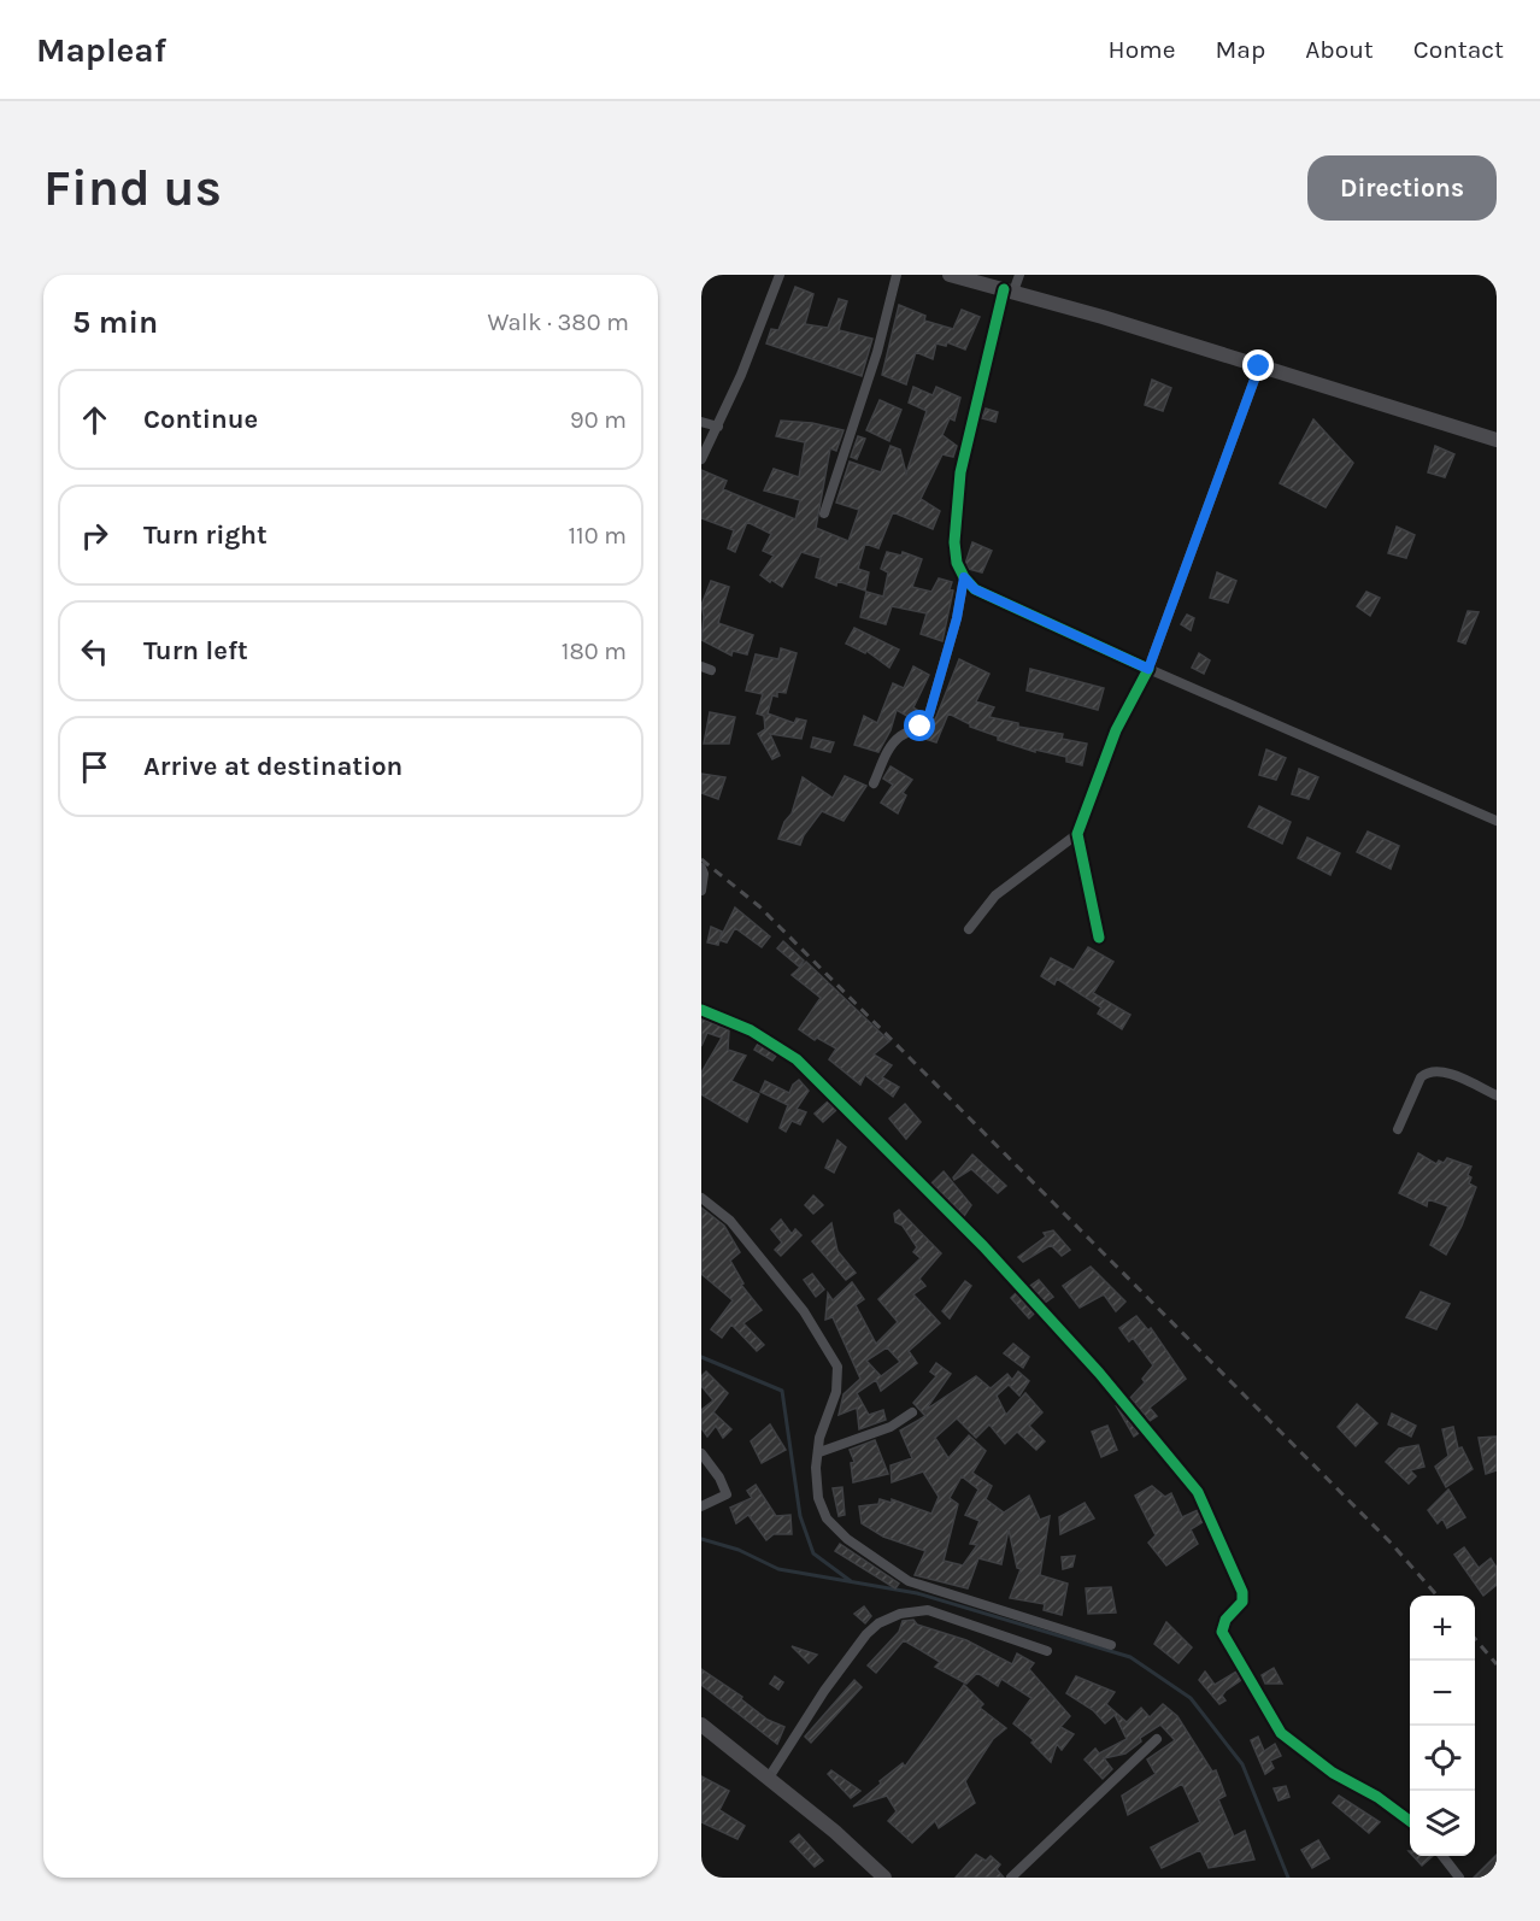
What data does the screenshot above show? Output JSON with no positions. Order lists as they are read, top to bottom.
{
  "page": {
    "header": "Mapleaf",
    "nav": [
      "Home",
      "Map",
      "About",
      "Contact"
    ],
    "buttons": "Directions",
    "title": "Find us",
    "heading": ["5 min", "Walk · 380 m"],
    "list": [
      ["Continue", "90 m"],
      ["Turn right", "110 m"],
      ["Turn left", "180 m"],
      "Arrive at destination"
    ],
    "map_buttons": ["+", "−"]
  }
}
